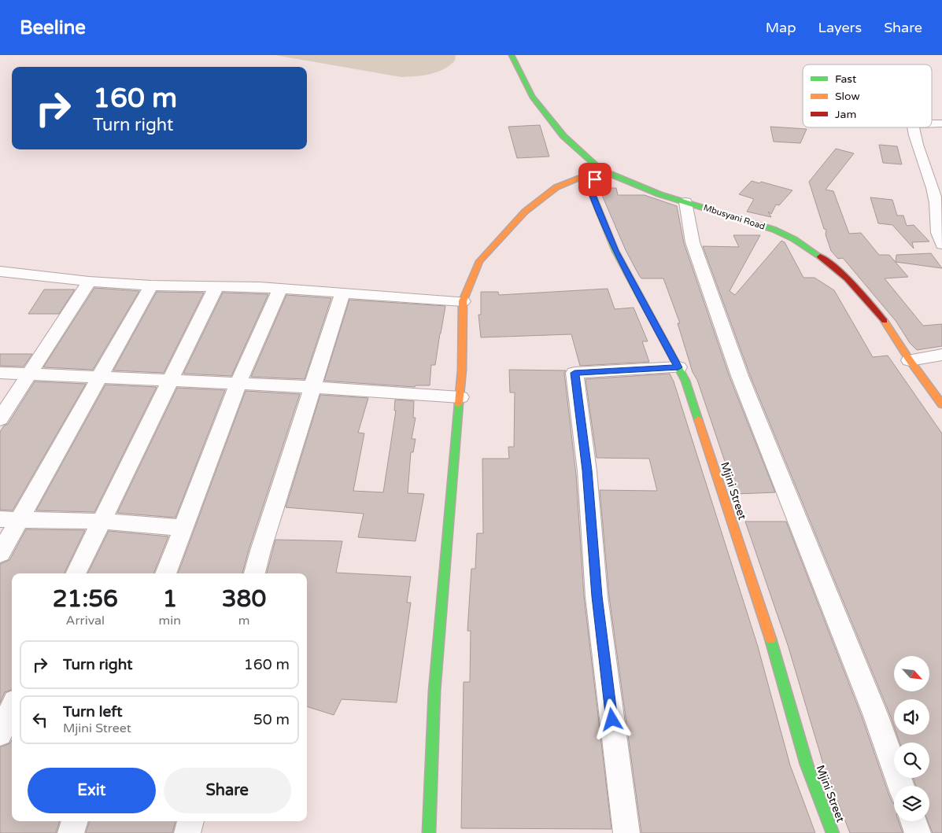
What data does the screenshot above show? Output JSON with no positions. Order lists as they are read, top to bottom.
{
  "streets": {
    "street": ["Mbusyani Road", "Mjini Street"]
  },
  "crossings": [
    ["Mbusyani Road", "Mjini Street"]
  ],
  "legend": ["Fast", "Slow", "Jam"],
  "north": "bottom right",
  "page": {
    "header": "Beeline",
    "nav": ["Map", "Layers", "Share"],
    "turn": ["160 m", "Turn right"],
    "eta": [
      "21:56",
      "Arrival",
      "1",
      "min",
      "380",
      "m"
    ],
    "list": [
      {
        "name": "Turn right",
        "value": "160 m"
      },
      {
        "name": "Turn left",
        "note": "Mjini Street",
        "value": "50 m"
      }
    ],
    "buttons": ["Exit", "Share"]
  }
}
